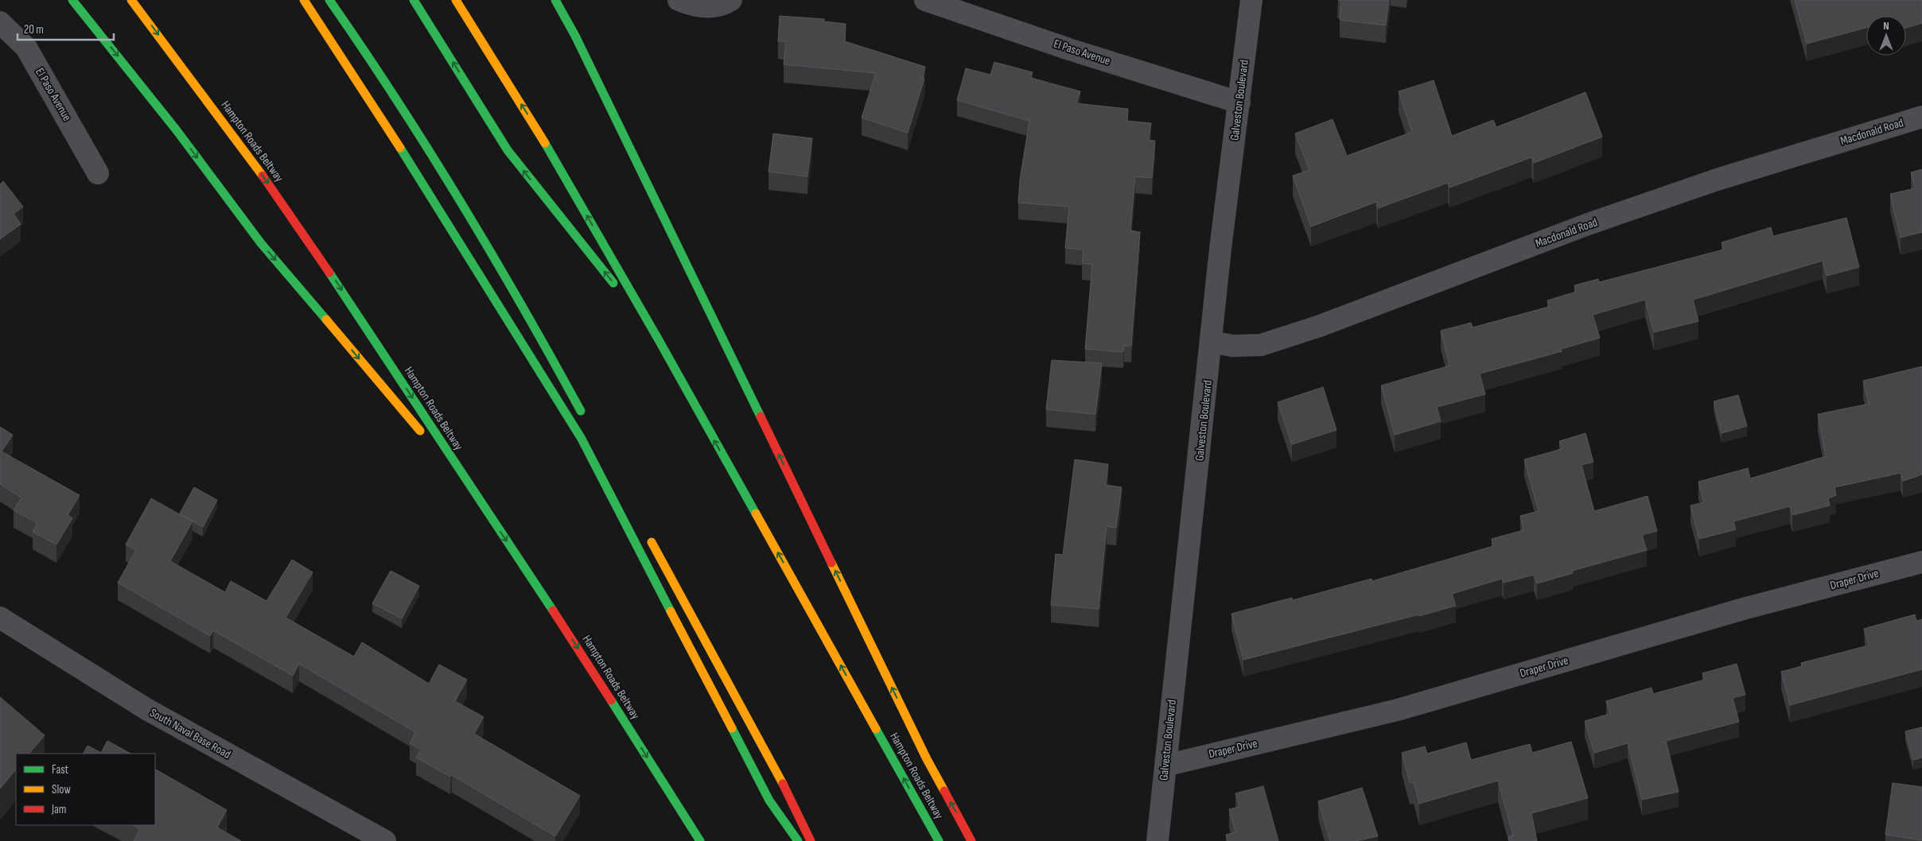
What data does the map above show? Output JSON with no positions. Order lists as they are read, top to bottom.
{
  "streets": {
    "highway": ["Hampton Roads Beltway"],
    "street": [
      "El Paso Avenue",
      "Galveston Boulevard",
      "Macdonald Road",
      "Draper Drive",
      "South Naval Base Road"
    ]
  },
  "crossings": [
    ["El Paso Avenue", "Galveston Boulevard"],
    ["Galveston Boulevard", "Macdonald Road"],
    ["Galveston Boulevard", "Draper Drive"]
  ],
  "legend": ["Fast", "Slow", "Jam"],
  "scale_bar": "20 m",
  "north": "top"
}
